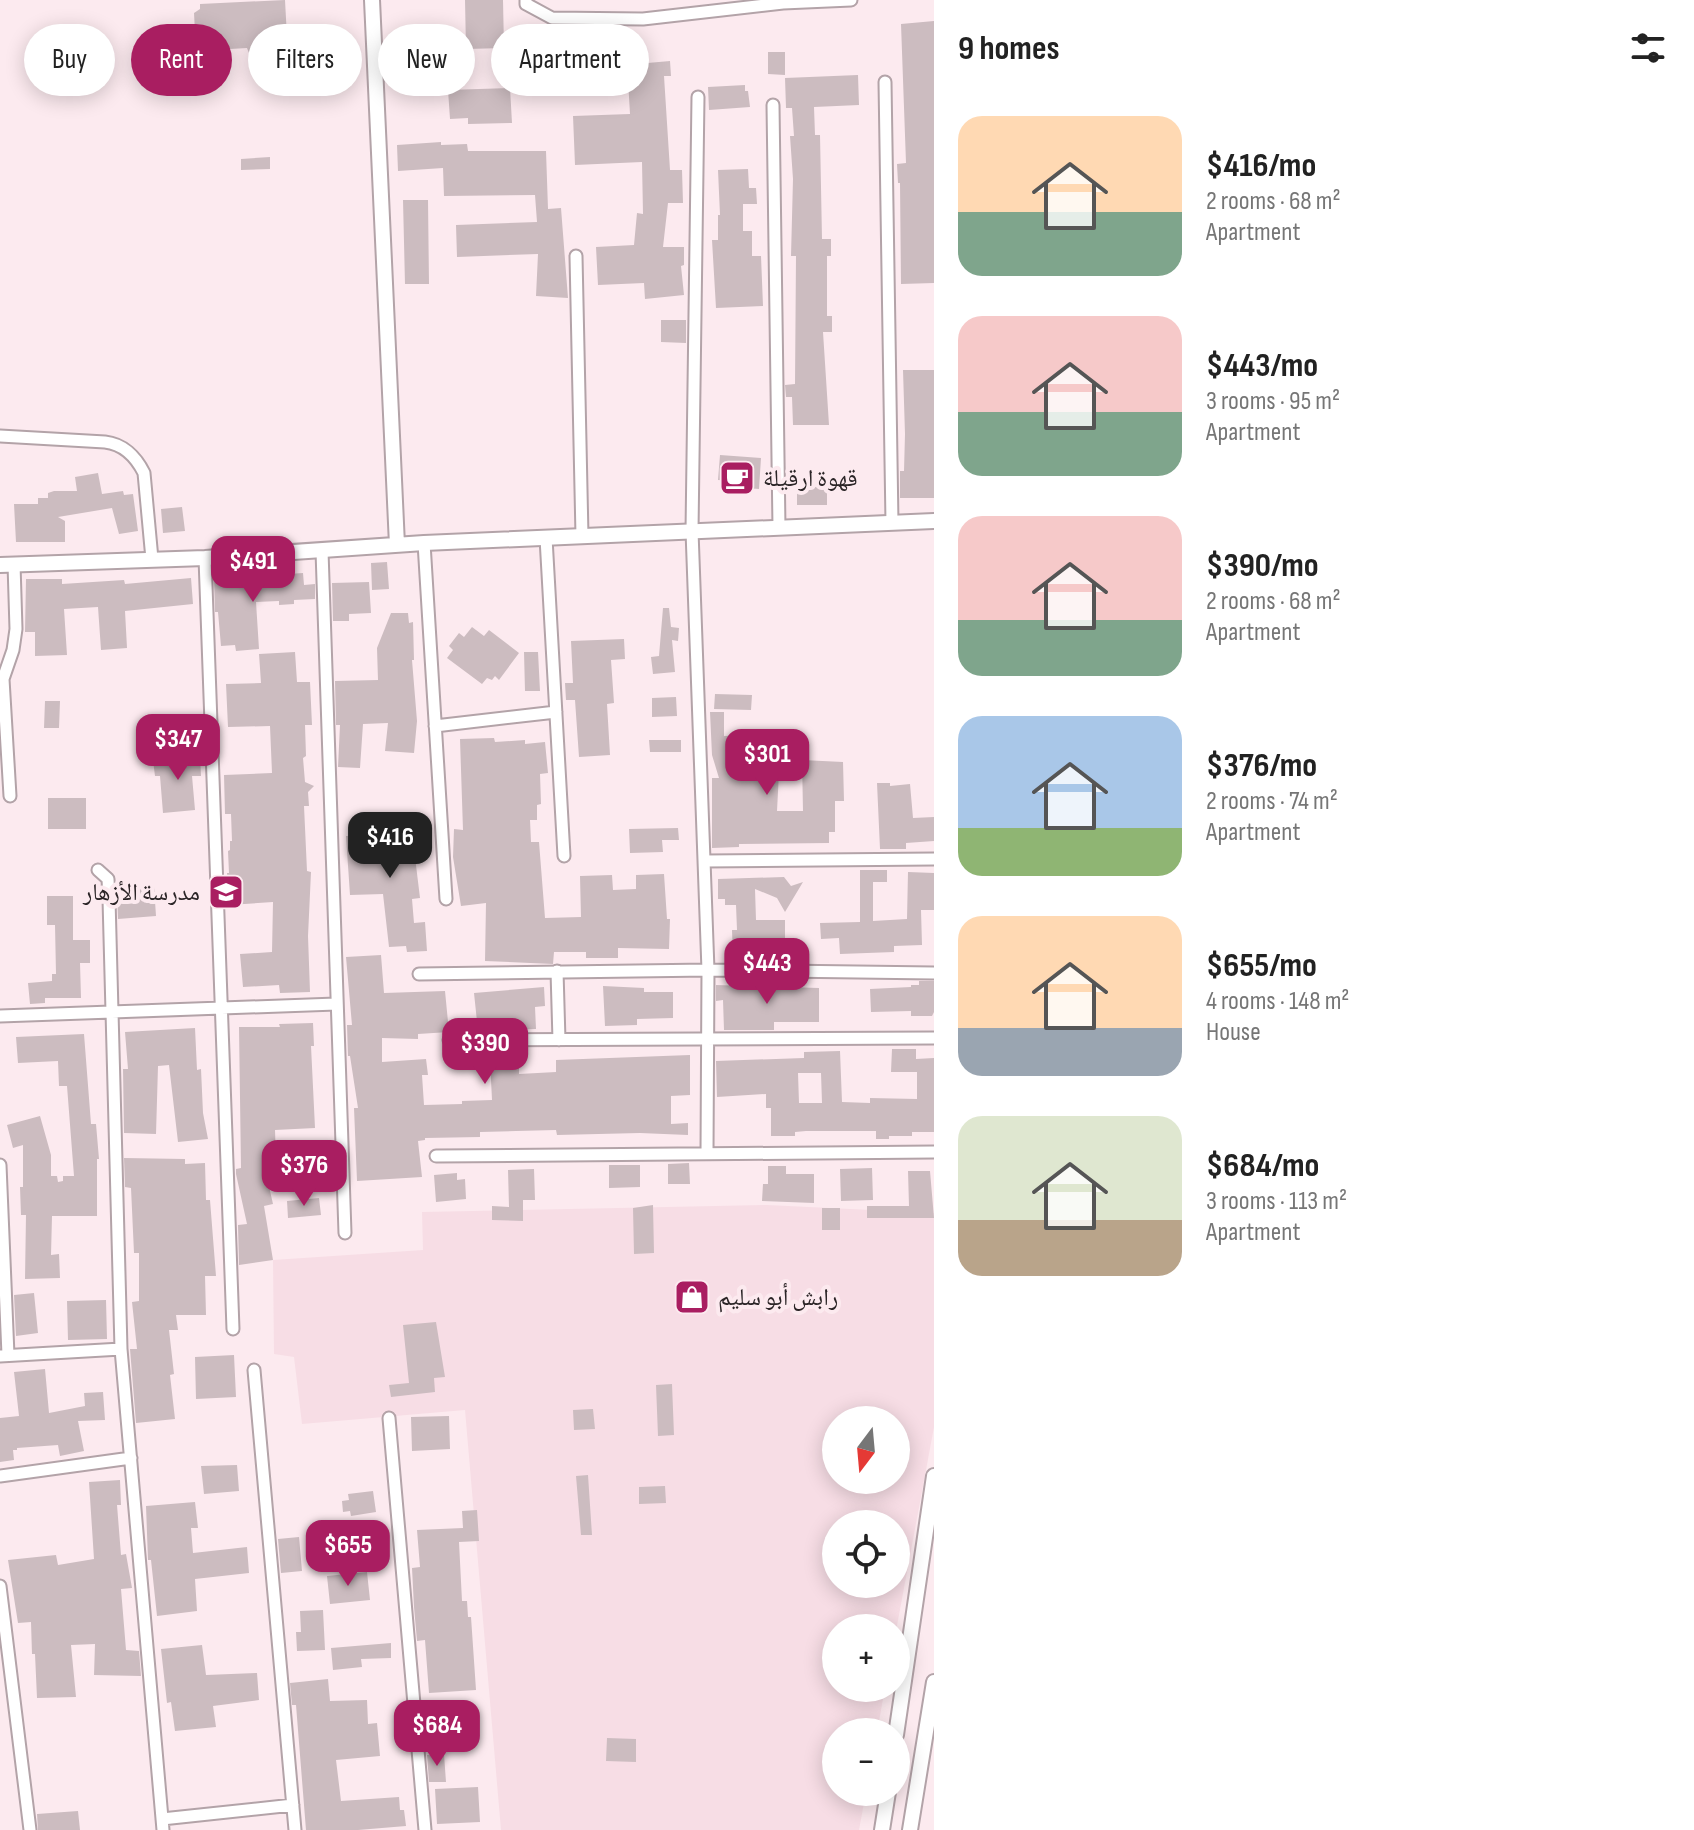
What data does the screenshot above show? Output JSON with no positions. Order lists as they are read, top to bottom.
{
  "places": {
    "cafe": ["قهوة ارقيلة"],
    "school or university": ["مدرسة الأزهار"],
    "shop": ["رابش أبو سليم"]
  },
  "north": "bottom",
  "page": {
    "heading": "9 homes",
    "chip": [
      "Buy",
      "Rent",
      "Filters",
      "New",
      "Apartment"
    ],
    "list": [
      {
        "name": "$416/mo",
        "note": "2 rooms · 68 m² · Apartment"
      },
      {
        "name": "$443/mo",
        "note": "3 rooms · 95 m² · Apartment"
      },
      {
        "name": "$390/mo",
        "note": "2 rooms · 68 m² · Apartment"
      },
      {
        "name": "$376/mo",
        "note": "2 rooms · 74 m² · Apartment"
      },
      {
        "name": "$655/mo",
        "note": "4 rooms · 148 m² · House"
      },
      {
        "name": "$684/mo",
        "note": "3 rooms · 113 m² · Apartment"
      }
    ],
    "price": [
      "$491",
      "$347",
      "$301",
      "$416",
      "$443",
      "$390",
      "$376",
      "$655",
      "$684"
    ],
    "map_buttons": ["+", "−"]
  }
}
